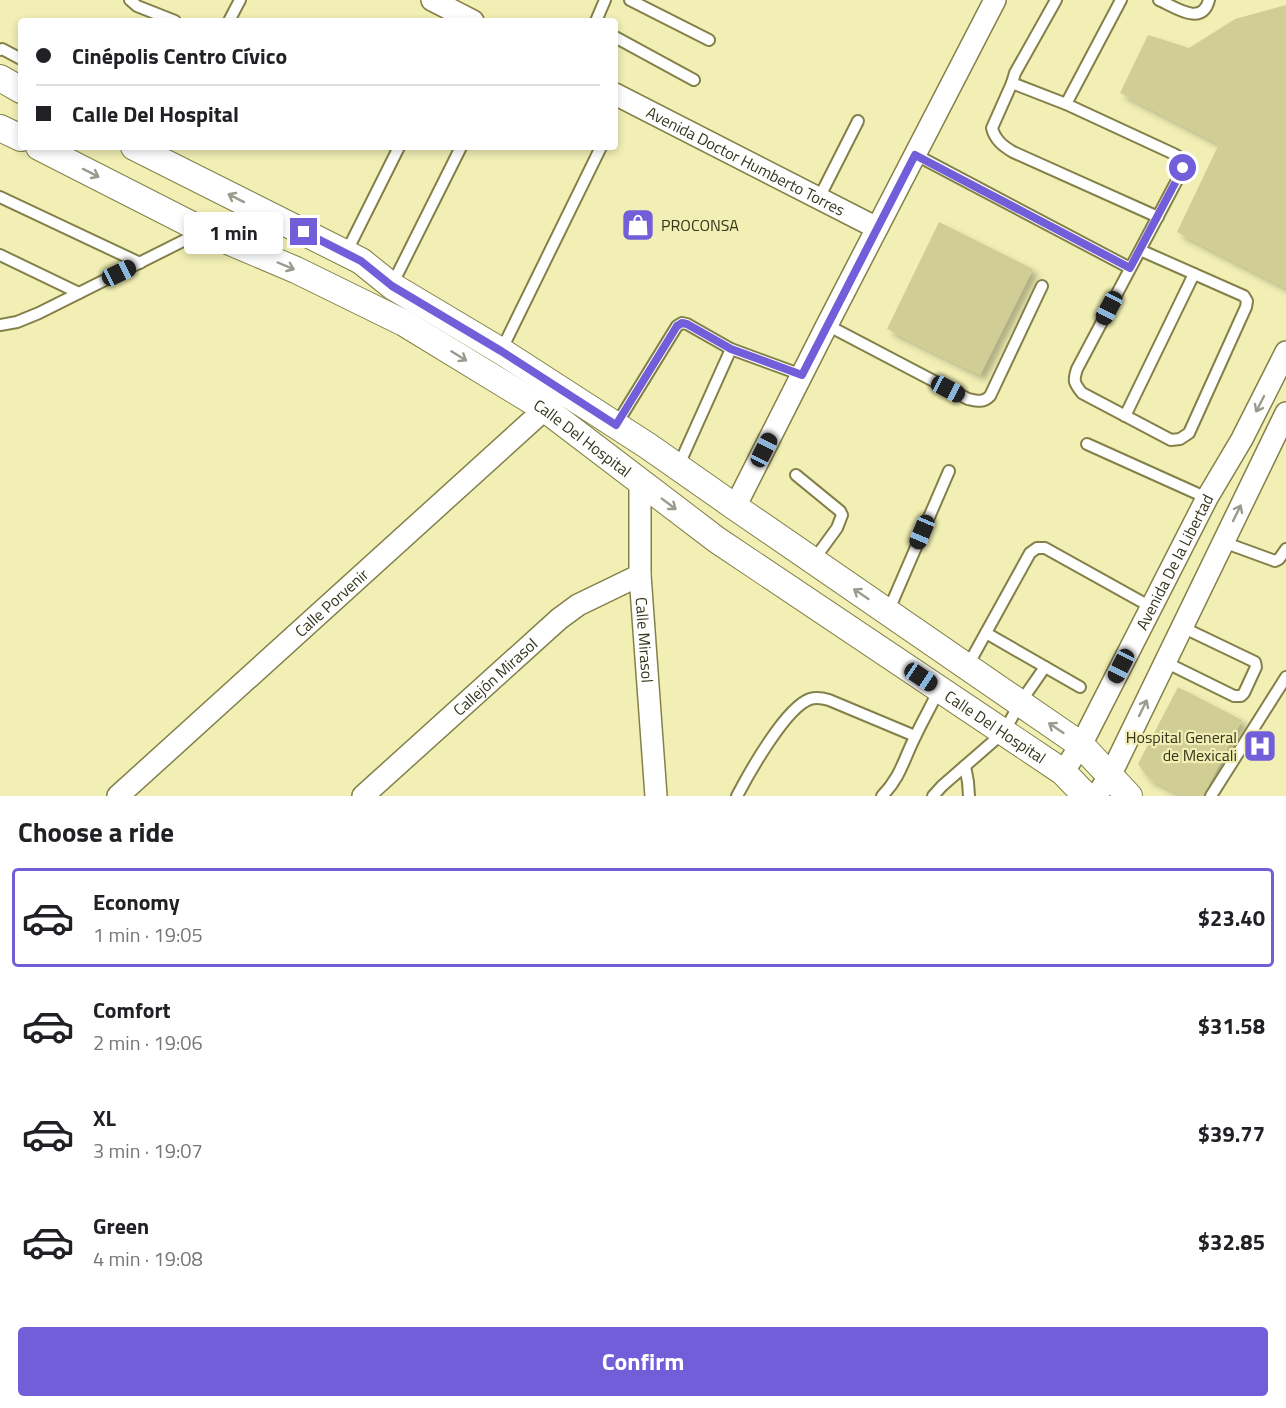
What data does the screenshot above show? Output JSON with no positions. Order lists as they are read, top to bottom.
{
  "streets": {
    "street": [
      "Avenida Doctor Humberto Torres",
      "Calle Del Hospital",
      "Avenida De la Libertad",
      "Calle Porvenir",
      "Calle Mirasol",
      "Callejón Mirasol"
    ]
  },
  "crossings": [
    ["Calle Del Hospital", "Avenida De la Libertad"],
    ["Calle Del Hospital", "Calle Porvenir"],
    ["Calle Del Hospital", "Calle Mirasol"],
    ["Calle Mirasol", "Callejón Mirasol"]
  ],
  "places": {
    "shop": ["PROCONSA"],
    "hospital": ["Hospital General de Mexicali"]
  },
  "page": {
    "banner": ["Cinépolis Centro Cívico", "Calle Del Hospital"],
    "bubble": "1 min",
    "heading": "Choose a ride",
    "list": [
      {
        "name": "Economy",
        "note": "1 min · 19:05",
        "value": "$23.40"
      },
      {
        "name": "Comfort",
        "note": "2 min · 19:06",
        "value": "$31.58"
      },
      {
        "name": "XL",
        "note": "3 min · 19:07",
        "value": "$39.77"
      },
      {
        "name": "Green",
        "note": "4 min · 19:08",
        "value": "$32.85"
      }
    ],
    "buttons": "Confirm"
  }
}
